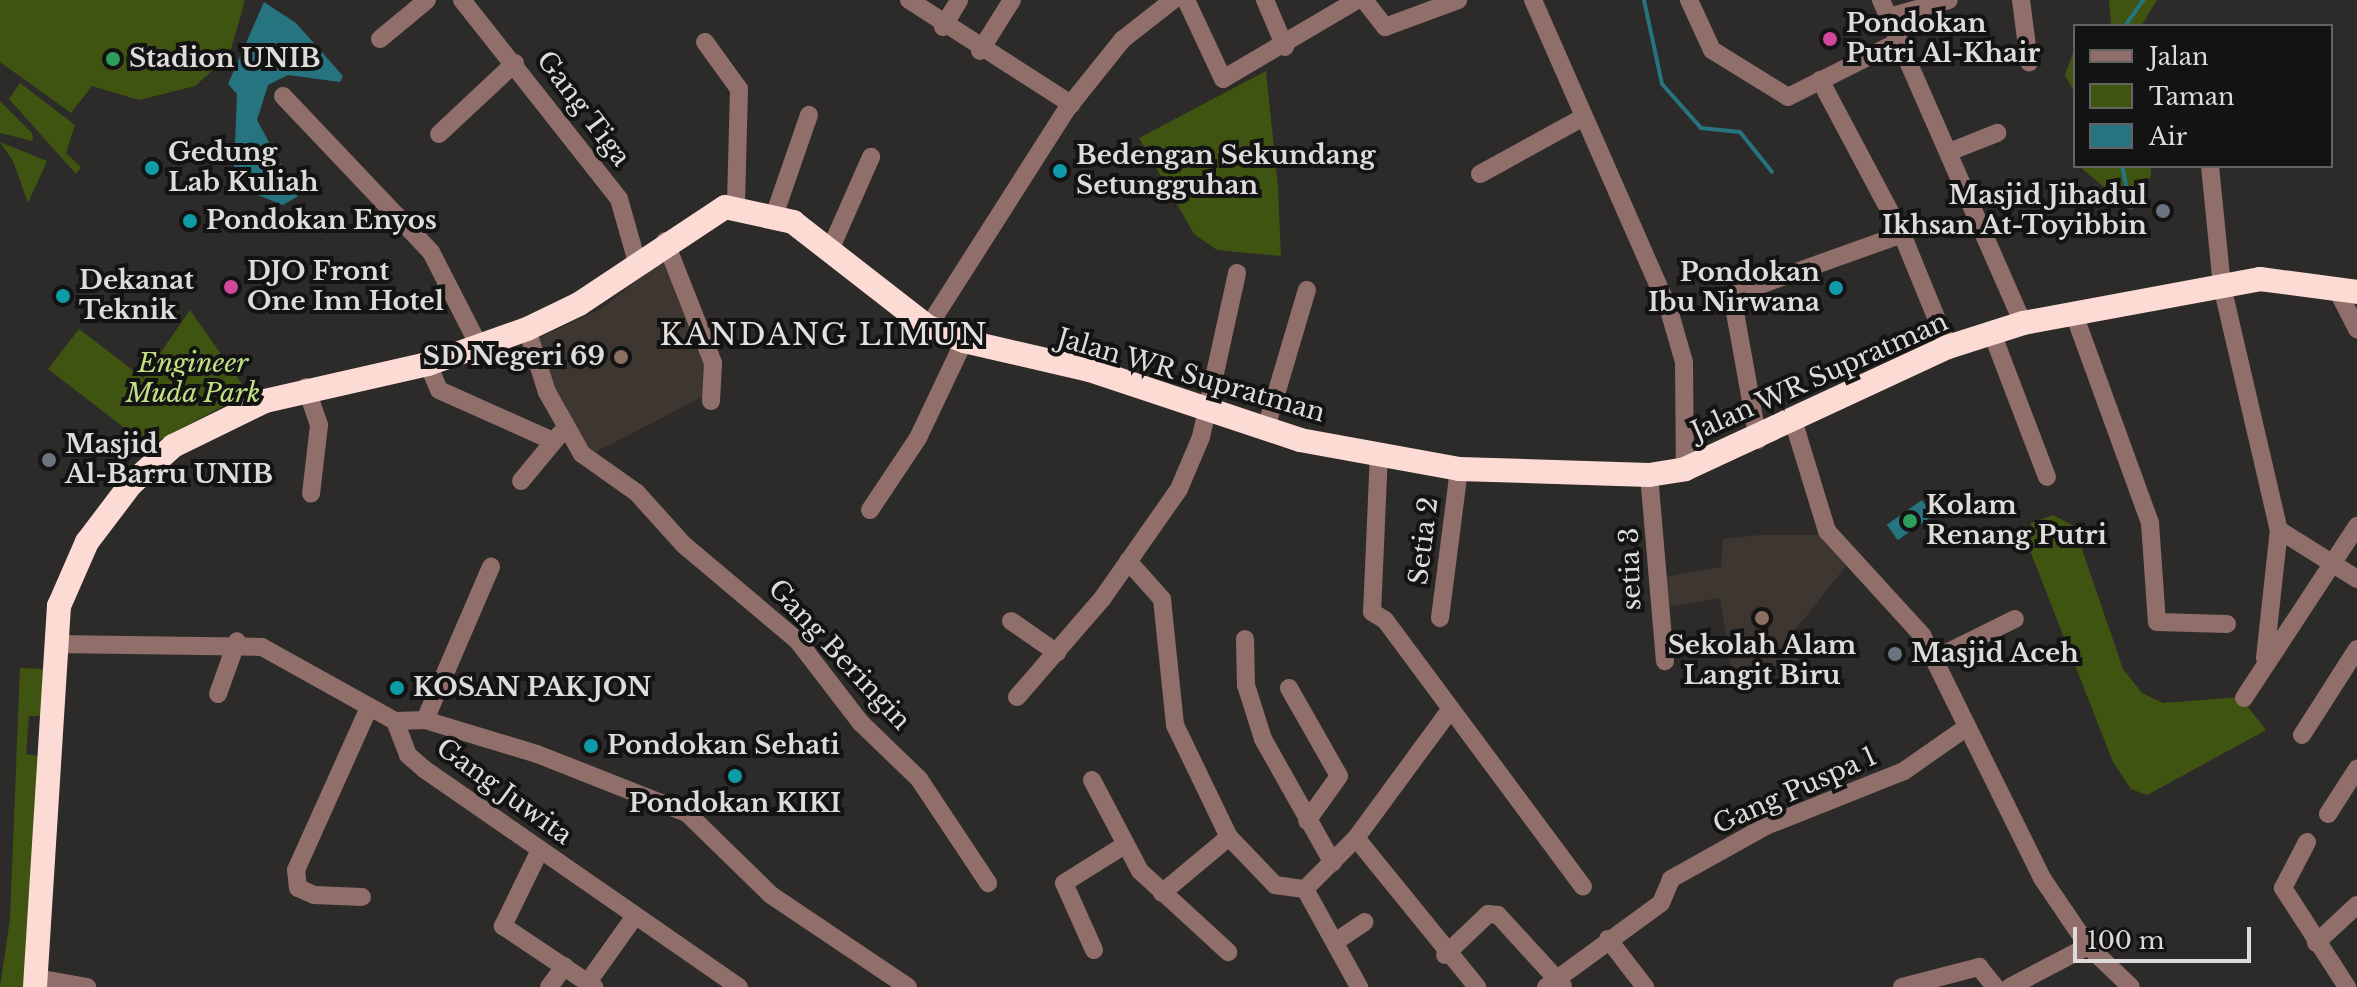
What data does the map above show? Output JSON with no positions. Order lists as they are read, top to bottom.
{
  "streets": {
    "highway": ["Jalan WR Supratman"],
    "street": [
      "Gang Tiga",
      "Setia 2",
      "setia 3",
      "Gang Beringin",
      "Gang Puspa 1",
      "Gang Juwita"
    ]
  },
  "crossings": [
    ["Jalan WR Supratman", "Setia 2"],
    ["Jalan WR Supratman", "setia 3"]
  ],
  "districts": ["KANDANG LIMUN"],
  "parks": ["Engineer Muda Park"],
  "places": [
    "Pondokan Putri Al-Khair",
    "Stadion UNIB",
    "Gedung Lab Kuliah",
    "Bedengan Sekundang Setungguhan",
    "Masjid Jihadul Ikhsan At-Toyibbin",
    "Pondokan Enyos",
    "DJO Front One Inn Hotel",
    "Pondokan Ibu Nirwana",
    "Dekanat Teknik",
    "SD Negeri 69",
    "Masjid Al-Barru UNIB",
    "Kolam Renang Putri",
    "Sekolah Alam Langit Biru",
    "Masjid Aceh",
    "KOSAN PAK JON",
    "Pondokan Sehati",
    "Pondokan KIKI"
  ],
  "legend": ["Jalan", "Taman", "Air"],
  "scale_bar": "100 m"
}
